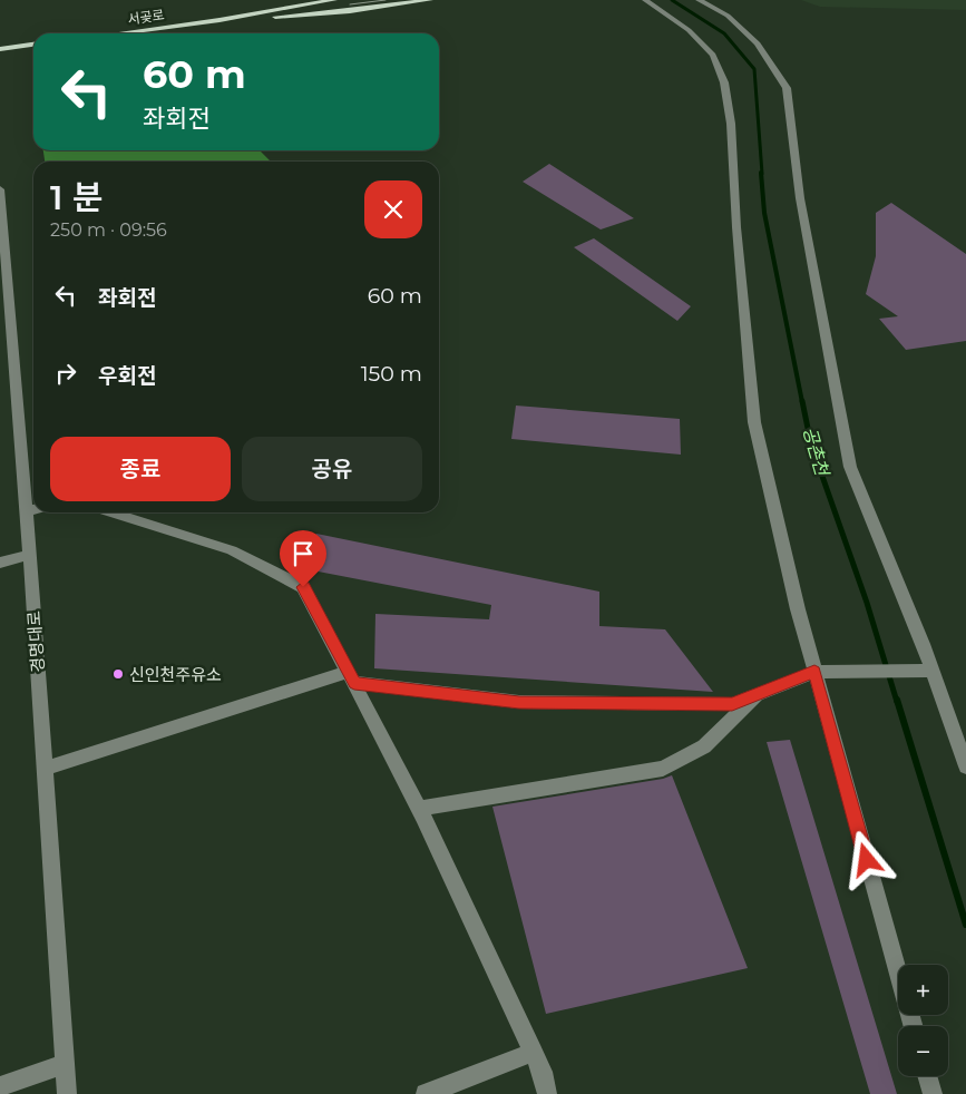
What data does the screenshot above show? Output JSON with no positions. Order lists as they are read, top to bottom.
{
  "streets": {
    "main road": ["서곶로"],
    "street": ["경명대로"]
  },
  "water": ["공촌천"],
  "places": ["신인천주유소"],
  "page": {
    "turn": ["60 m", "좌회전"],
    "heading": ["1 분", "250 m · 09:56"],
    "list": [
      {
        "name": "좌회전",
        "value": "60 m"
      },
      {
        "name": "우회전",
        "value": "150 m"
      }
    ],
    "buttons": ["종료", "공유"],
    "map_buttons": ["+", "−"]
  }
}
